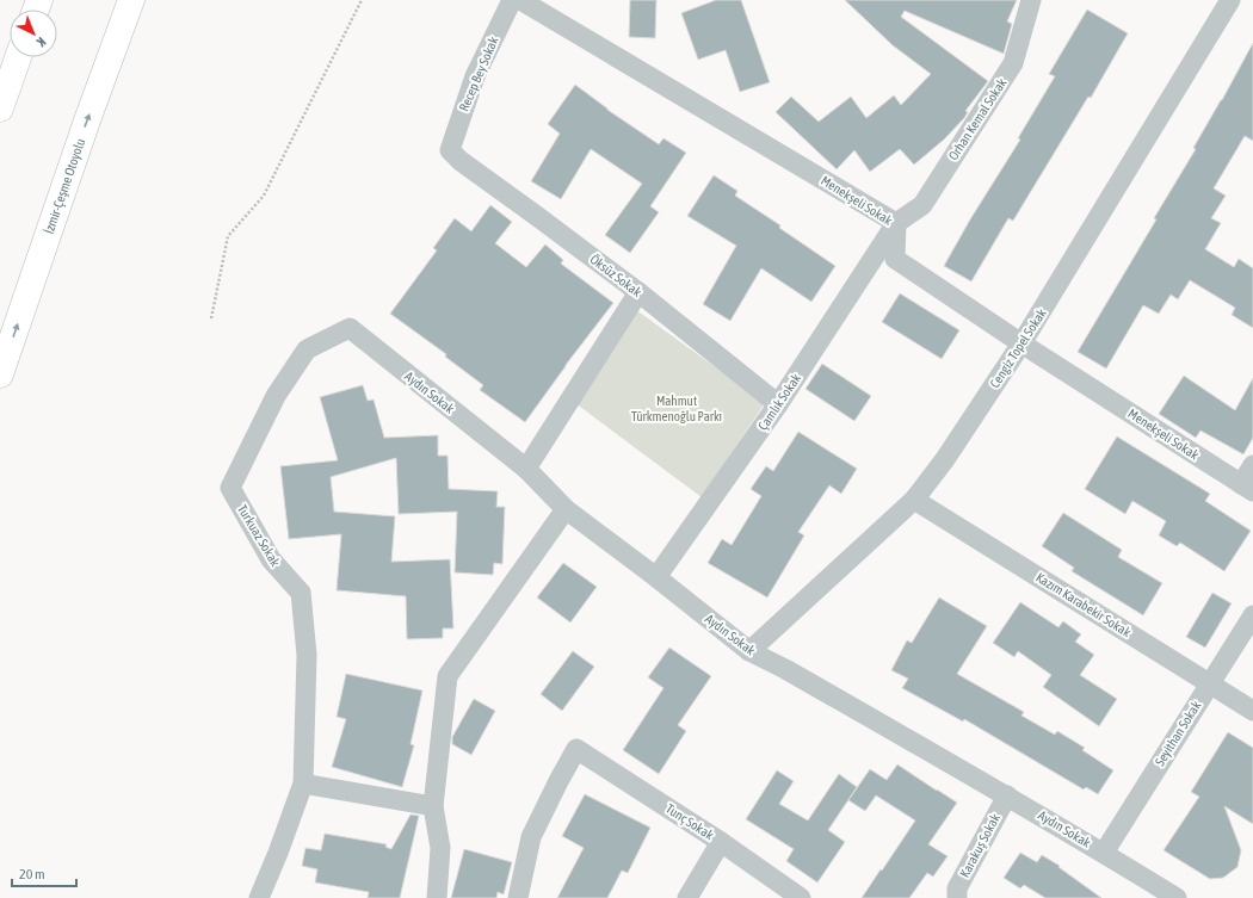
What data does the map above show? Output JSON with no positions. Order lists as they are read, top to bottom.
{
  "streets": {
    "highway": ["İzmir-Çeşme Otoyolu"],
    "street": [
      "Recep Bey Sokak",
      "Orhan Kemal Sokak",
      "Menekşeli Sokak",
      "Öksüz Sokak",
      "Cengiz Topel Sokak",
      "Aydın Sokak",
      "Çamlık Sokak",
      "Turkuaz Sokak",
      "Kazım Karabekir Sokak",
      "Seyithan Sokak",
      "Tunç Sokak",
      "Karakuş Sokak"
    ]
  },
  "crossings": [
    ["Recep Bey Sokak", "Öksüz Sokak"],
    ["Orhan Kemal Sokak", "Menekşeli Sokak"],
    ["Orhan Kemal Sokak", "Çamlık Sokak"],
    ["Menekşeli Sokak", "Cengiz Topel Sokak"],
    ["Menekşeli Sokak", "Çamlık Sokak"],
    ["Öksüz Sokak", "Çamlık Sokak"],
    ["Cengiz Topel Sokak", "Aydın Sokak"],
    ["Cengiz Topel Sokak", "Kazım Karabekir Sokak"],
    ["Aydın Sokak", "Çamlık Sokak"],
    ["Aydın Sokak", "Turkuaz Sokak"],
    ["Aydın Sokak", "Seyithan Sokak"],
    ["Aydın Sokak", "Karakuş Sokak"],
    ["Kazım Karabekir Sokak", "Seyithan Sokak"]
  ],
  "one_way": ["İzmir-Çeşme Otoyolu"],
  "parks": ["Mahmut Türkmenoğlu Parkı"],
  "scale_bar": "20 m",
  "north": "bottom right"
}
